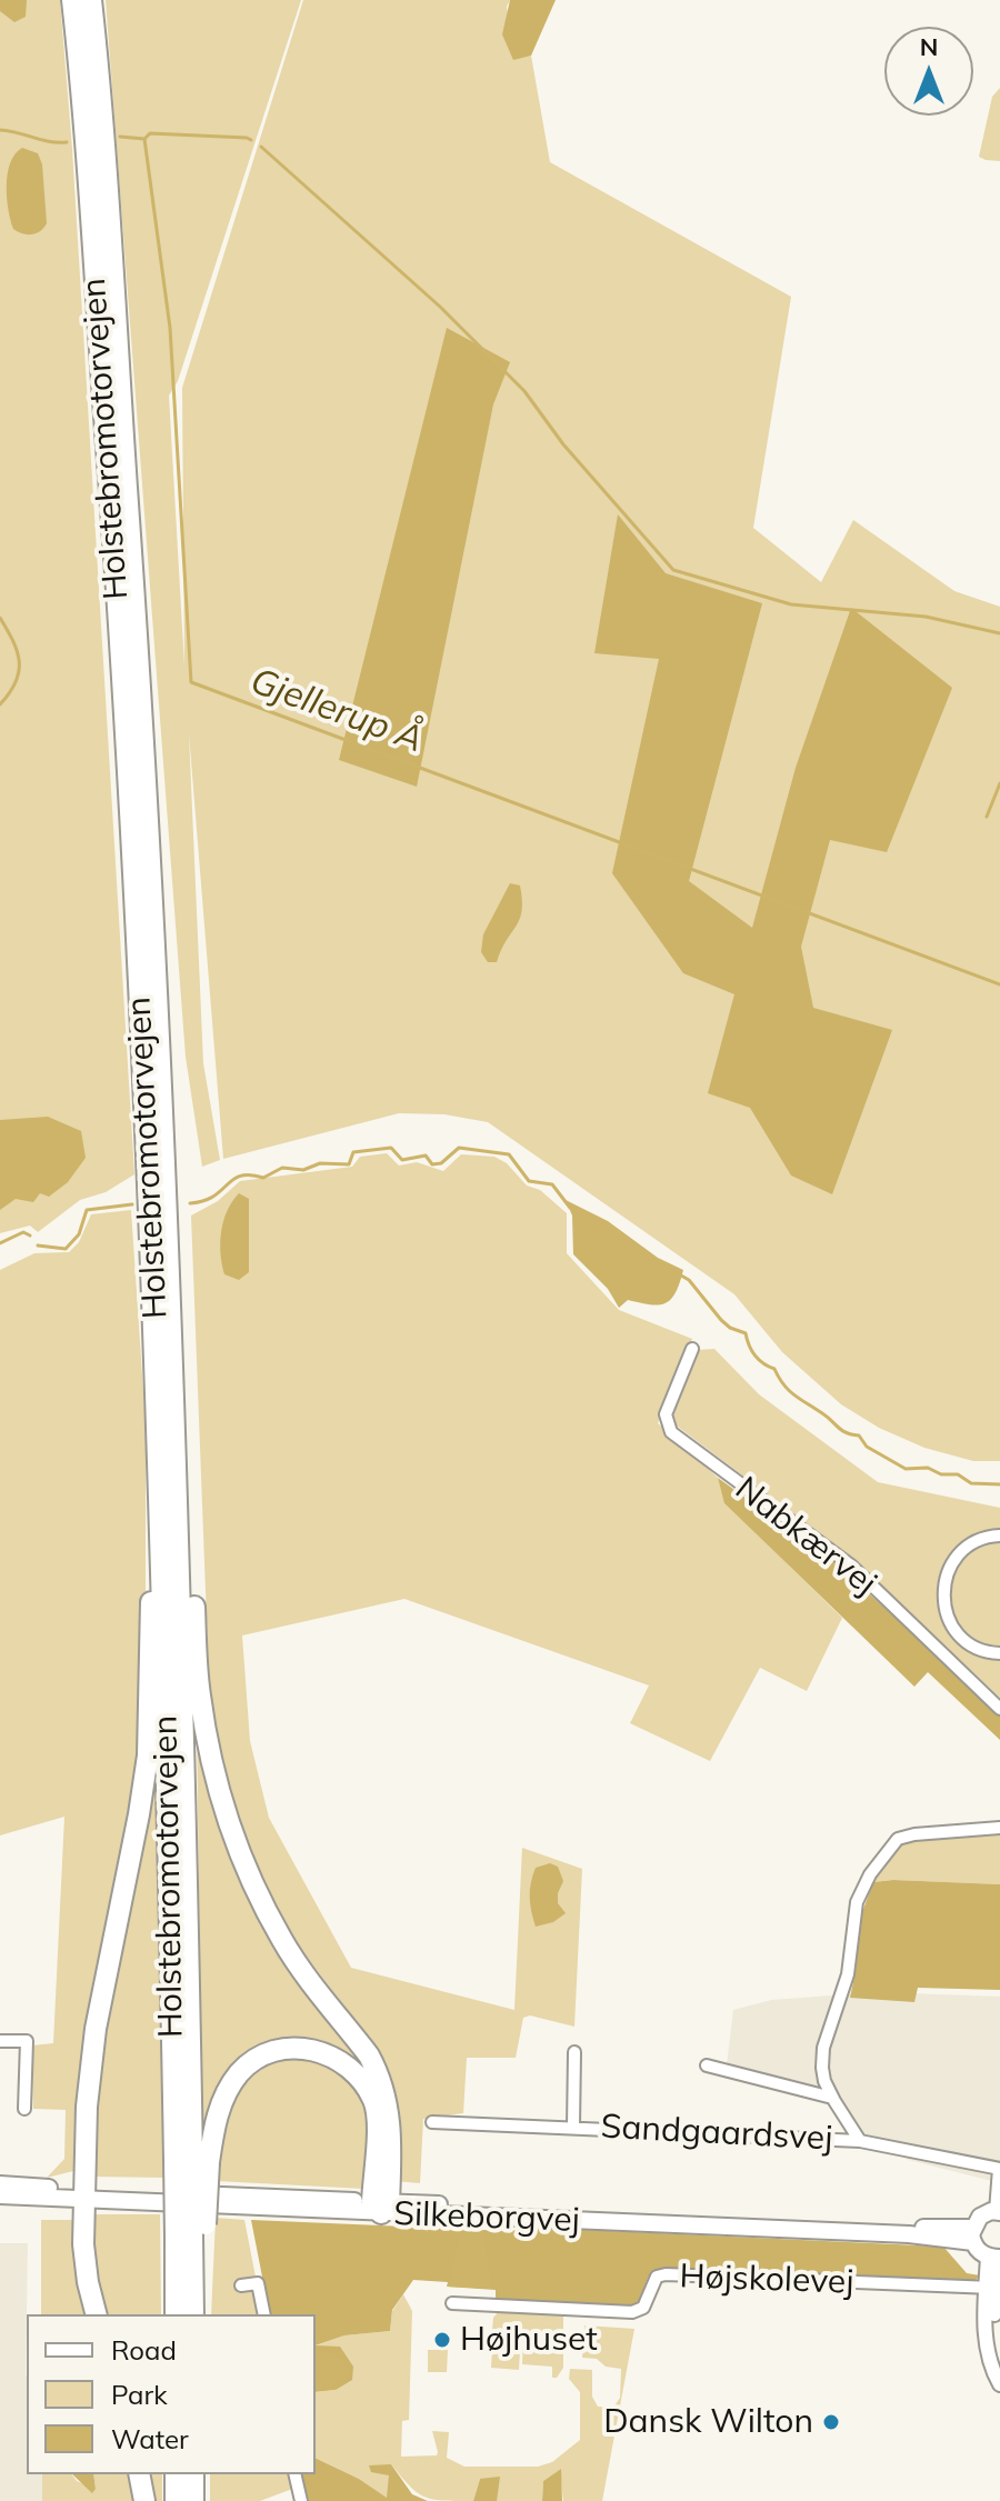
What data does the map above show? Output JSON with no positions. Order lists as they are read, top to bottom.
{
  "streets": {
    "highway": ["Holstebromotorvejen"],
    "main road": ["Silkeborgvej"],
    "street": ["Nabkærvej", "Sandgaardsvej", "Højskolevej"]
  },
  "water": ["Gjellerup Å"],
  "places": ["Højhuset", "Dansk Wilton"],
  "legend": ["Road", "Park", "Water"],
  "north": "top"
}
